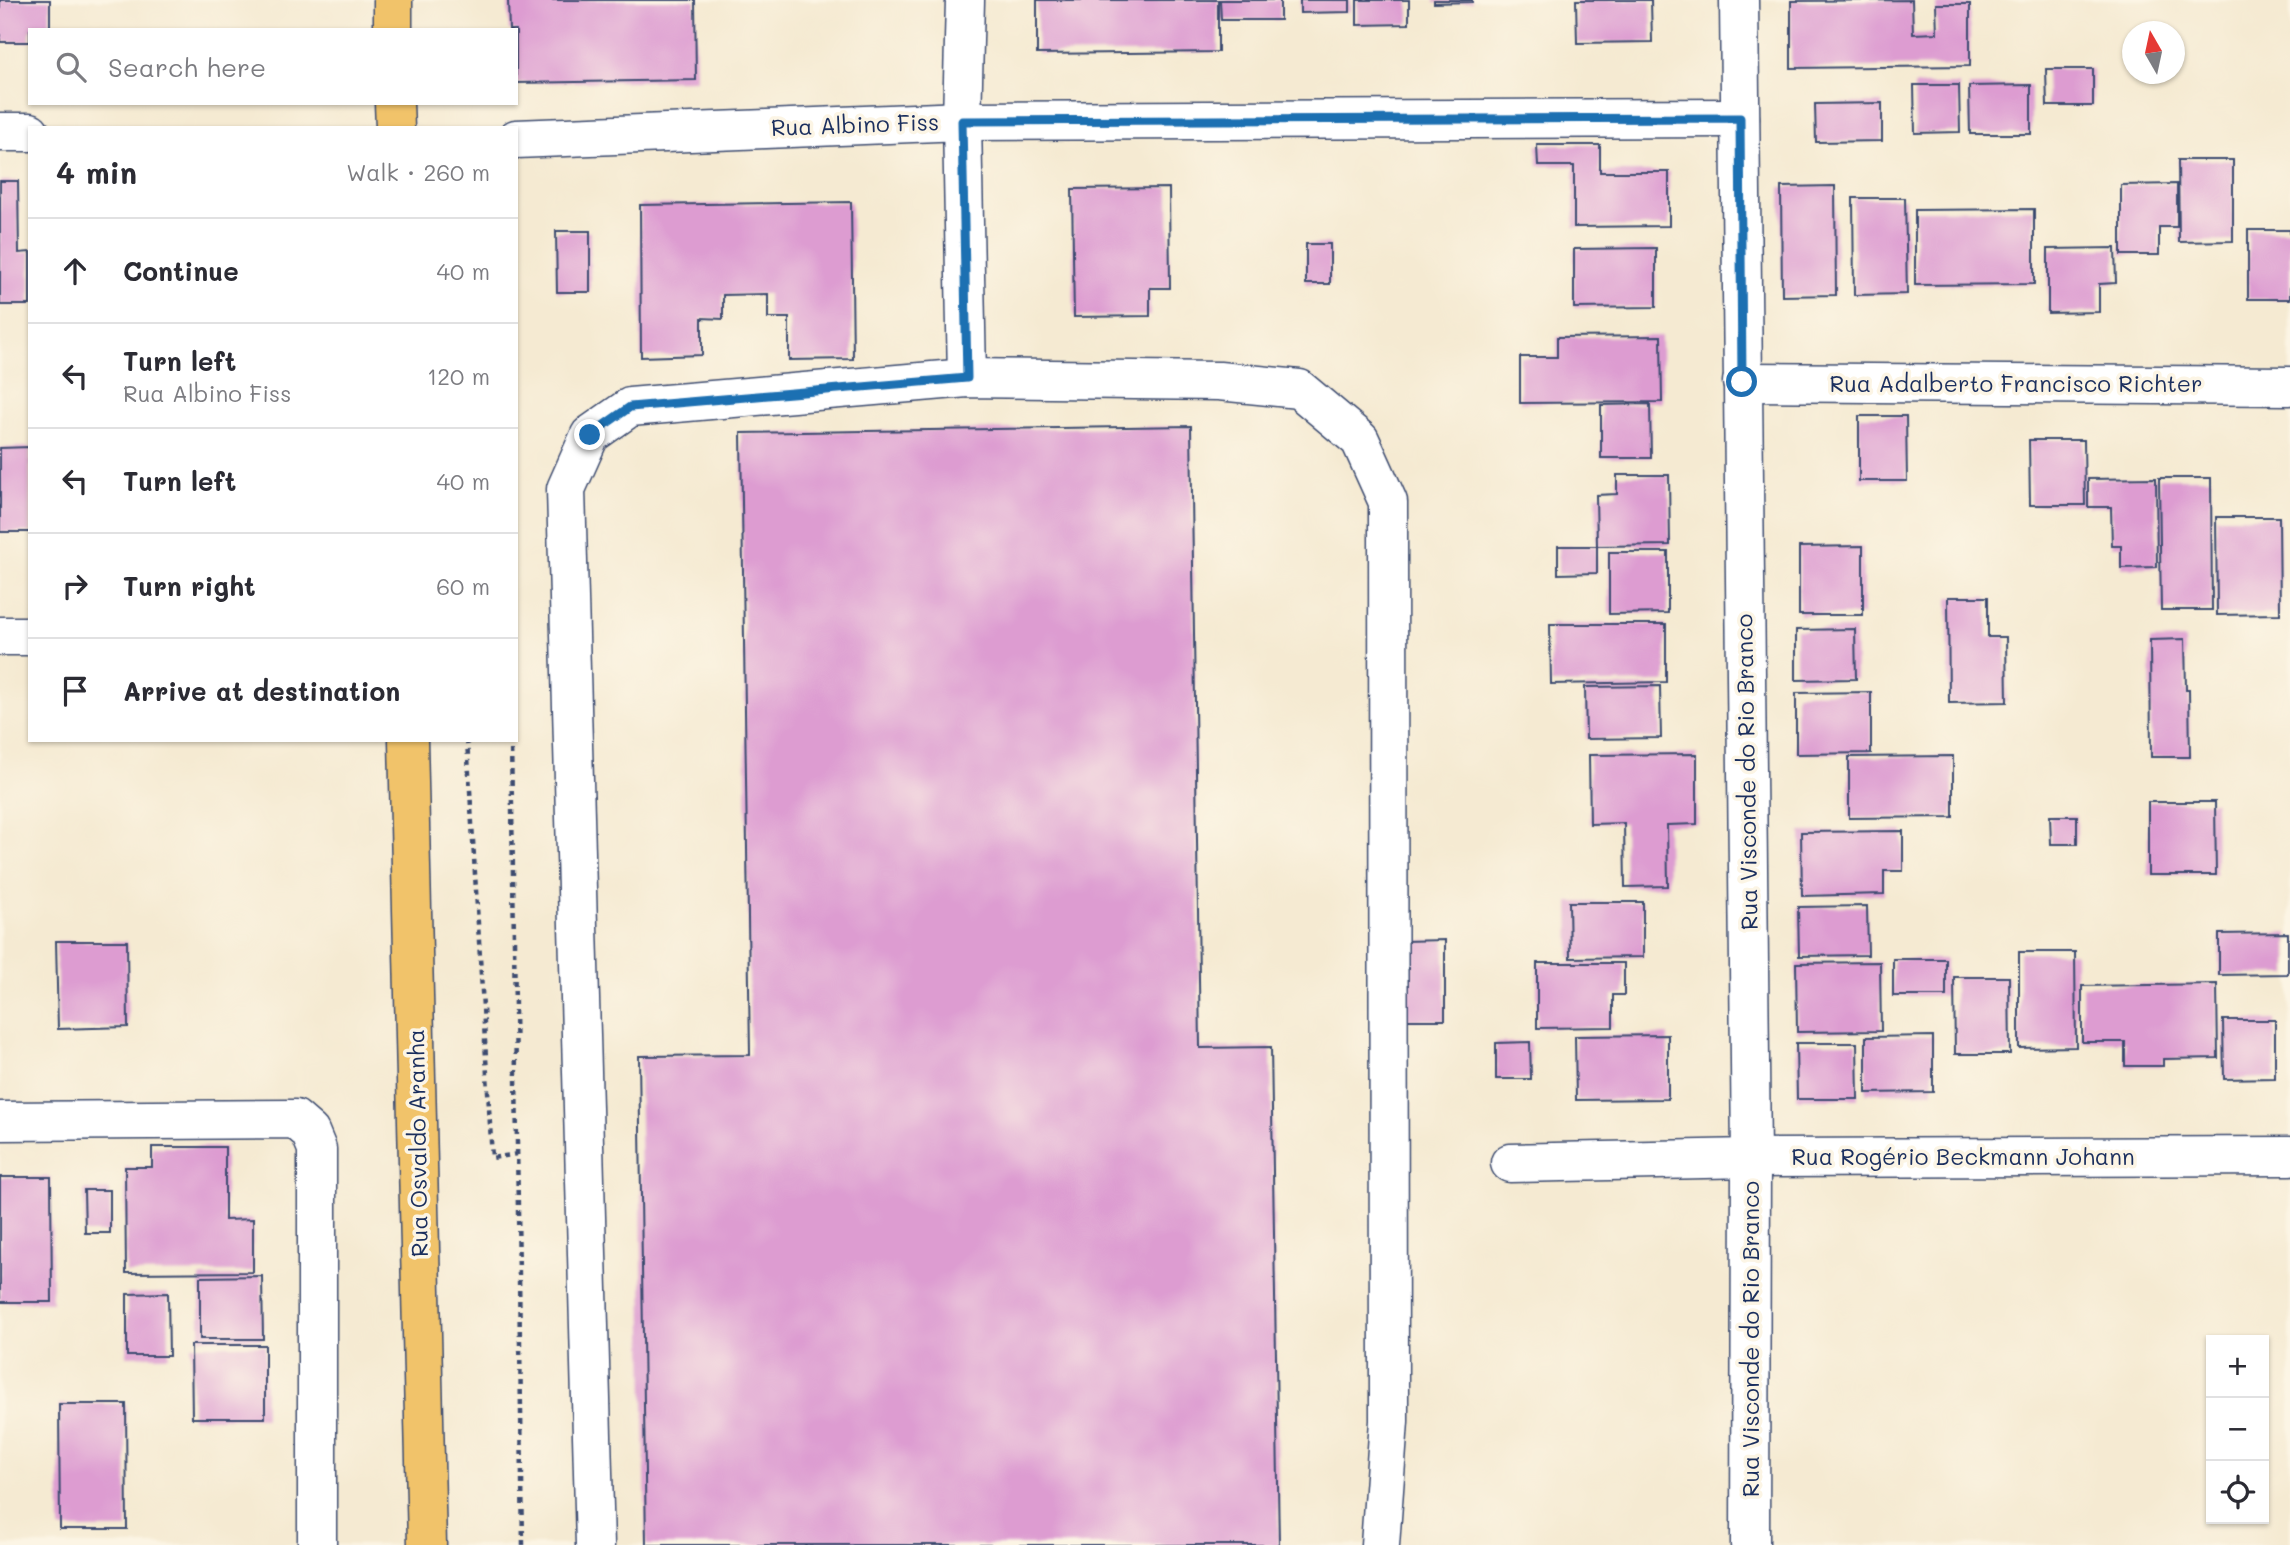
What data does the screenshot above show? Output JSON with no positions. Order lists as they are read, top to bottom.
{
  "streets": {
    "main road": ["Rua Osvaldo Aranha"],
    "street": [
      "Rua Albino Fiss",
      "Rua Adalberto Francisco Richter",
      "Rua Visconde do Rio Branco",
      "Rua Rogério Beckmann Johann"
    ]
  },
  "crossings": [
    ["Rua Albino Fiss", "Rua Visconde do Rio Branco"],
    ["Rua Adalberto Francisco Richter", "Rua Visconde do Rio Branco"],
    ["Rua Visconde do Rio Branco", "Rua Rogério Beckmann Johann"]
  ],
  "north": "top",
  "page": {
    "search": "Search here",
    "heading": ["4 min", "Walk · 260 m"],
    "list": [
      ["Continue", "40 m"],
      ["Turn left", "Rua Albino Fiss", "120 m"],
      ["Turn left", "40 m"],
      ["Turn right", "60 m"],
      "Arrive at destination"
    ],
    "map_buttons": ["+", "−"]
  }
}
